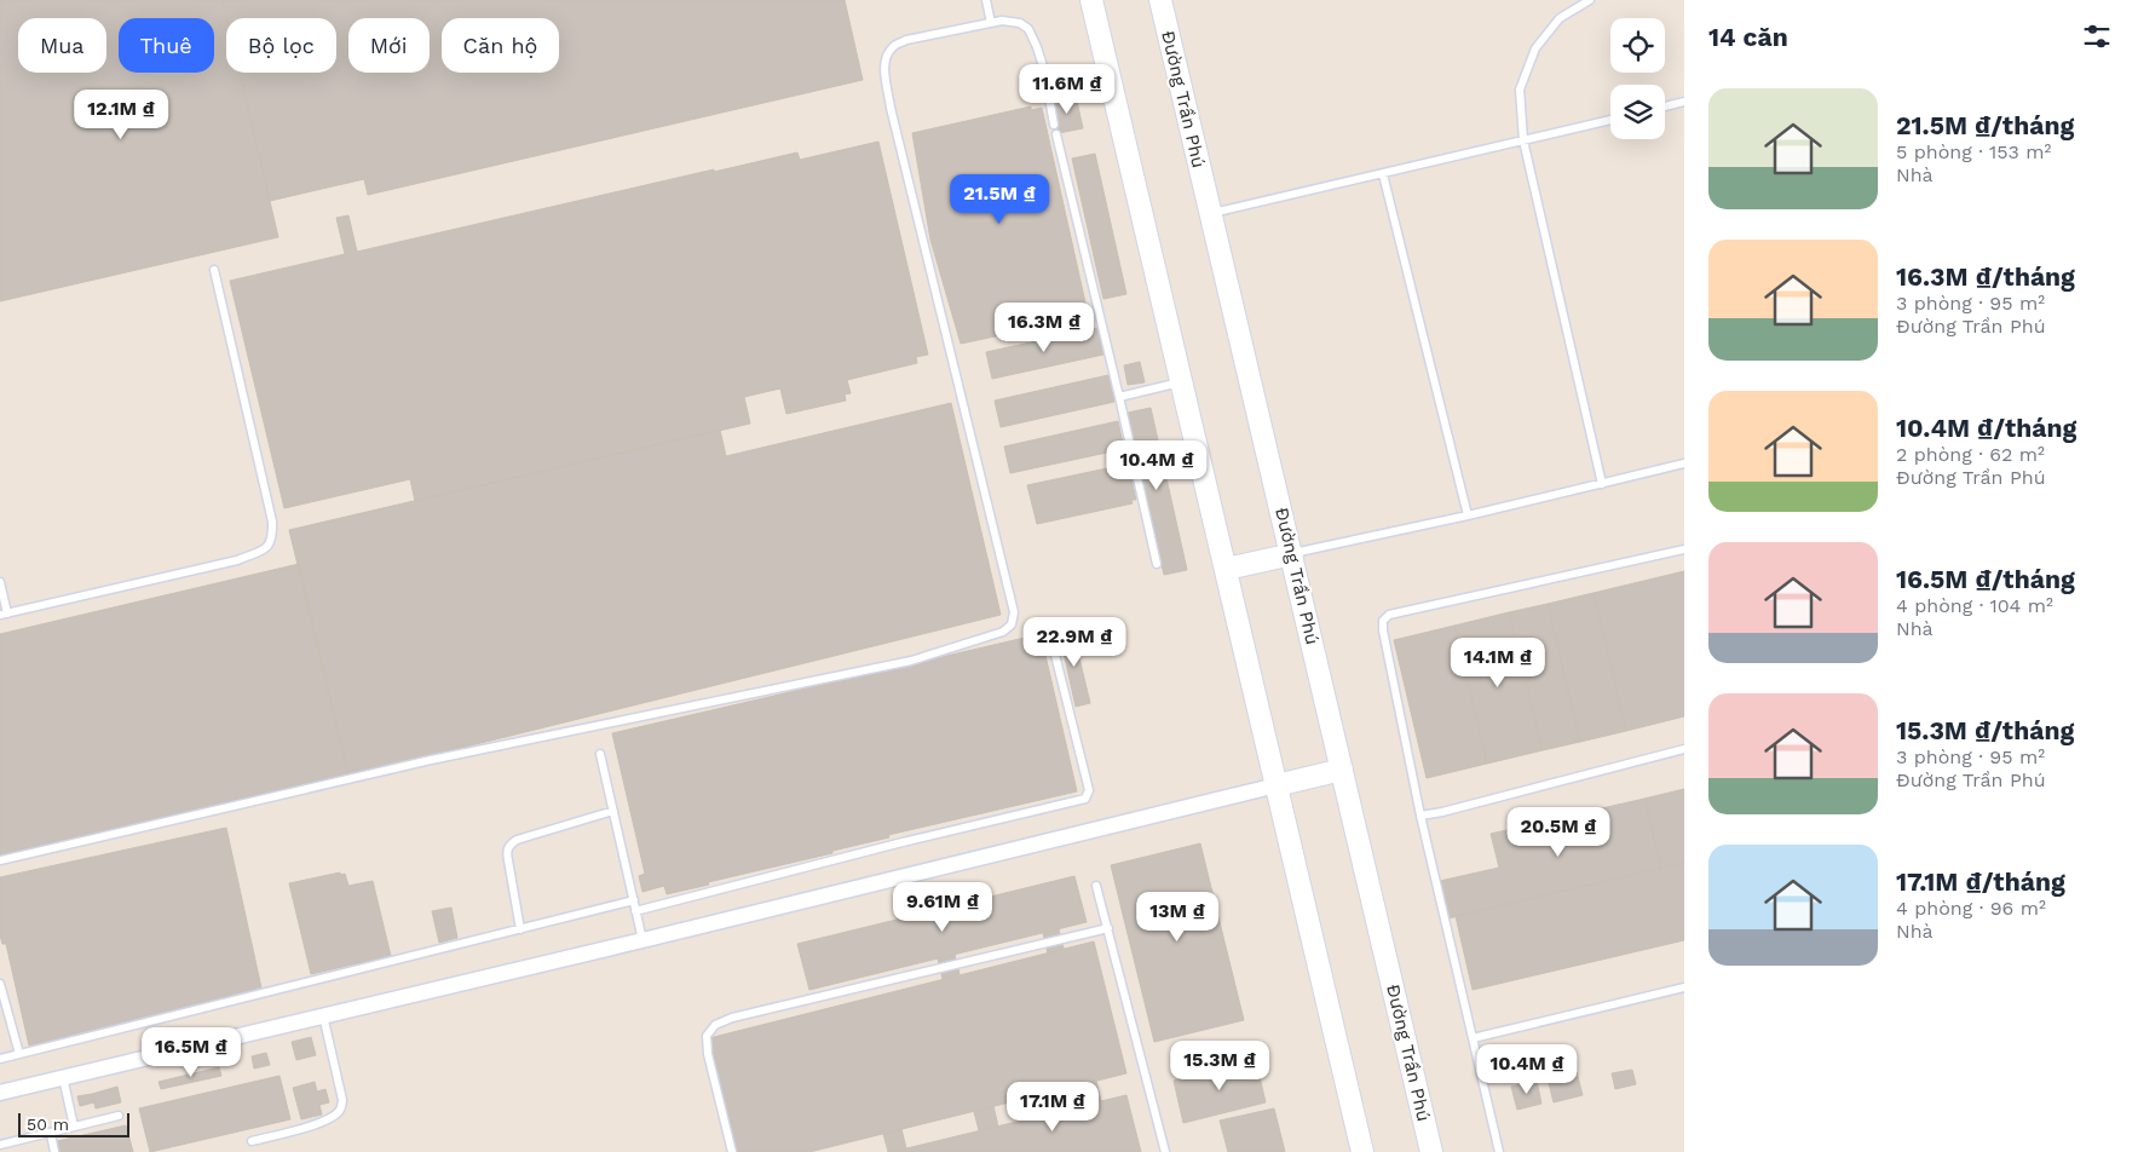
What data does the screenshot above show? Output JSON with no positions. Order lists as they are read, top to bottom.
{
  "streets": {
    "main road": ["Đường Trần Phú"]
  },
  "scale_bar": "50 m",
  "page": {
    "heading": "14 căn",
    "chip": [
      "Mua",
      "Thuê",
      "Bộ lọc",
      "Mới",
      "Căn hộ"
    ],
    "price": [
      "11.6M ₫",
      "12.1M ₫",
      "21.5M ₫",
      "16.3M ₫",
      "10.4M ₫",
      "22.9M ₫",
      "14.1M ₫",
      "20.5M ₫",
      "9.61M ₫",
      "13M ₫",
      "16.5M ₫",
      "15.3M ₫",
      "10.4M ₫",
      "17.1M ₫"
    ],
    "list": [
      {
        "name": "21.5M ₫/tháng",
        "note": "5 phòng · 153 m² · Nhà"
      },
      {
        "name": "16.3M ₫/tháng",
        "note": "3 phòng · 95 m² · Đường Trần Phú"
      },
      {
        "name": "10.4M ₫/tháng",
        "note": "2 phòng · 62 m² · Đường Trần Phú"
      },
      {
        "name": "16.5M ₫/tháng",
        "note": "4 phòng · 104 m² · Nhà"
      },
      {
        "name": "15.3M ₫/tháng",
        "note": "3 phòng · 95 m² · Đường Trần Phú"
      },
      {
        "name": "17.1M ₫/tháng",
        "note": "4 phòng · 96 m² · Nhà"
      }
    ],
    "scale": "50 m"
  }
}
